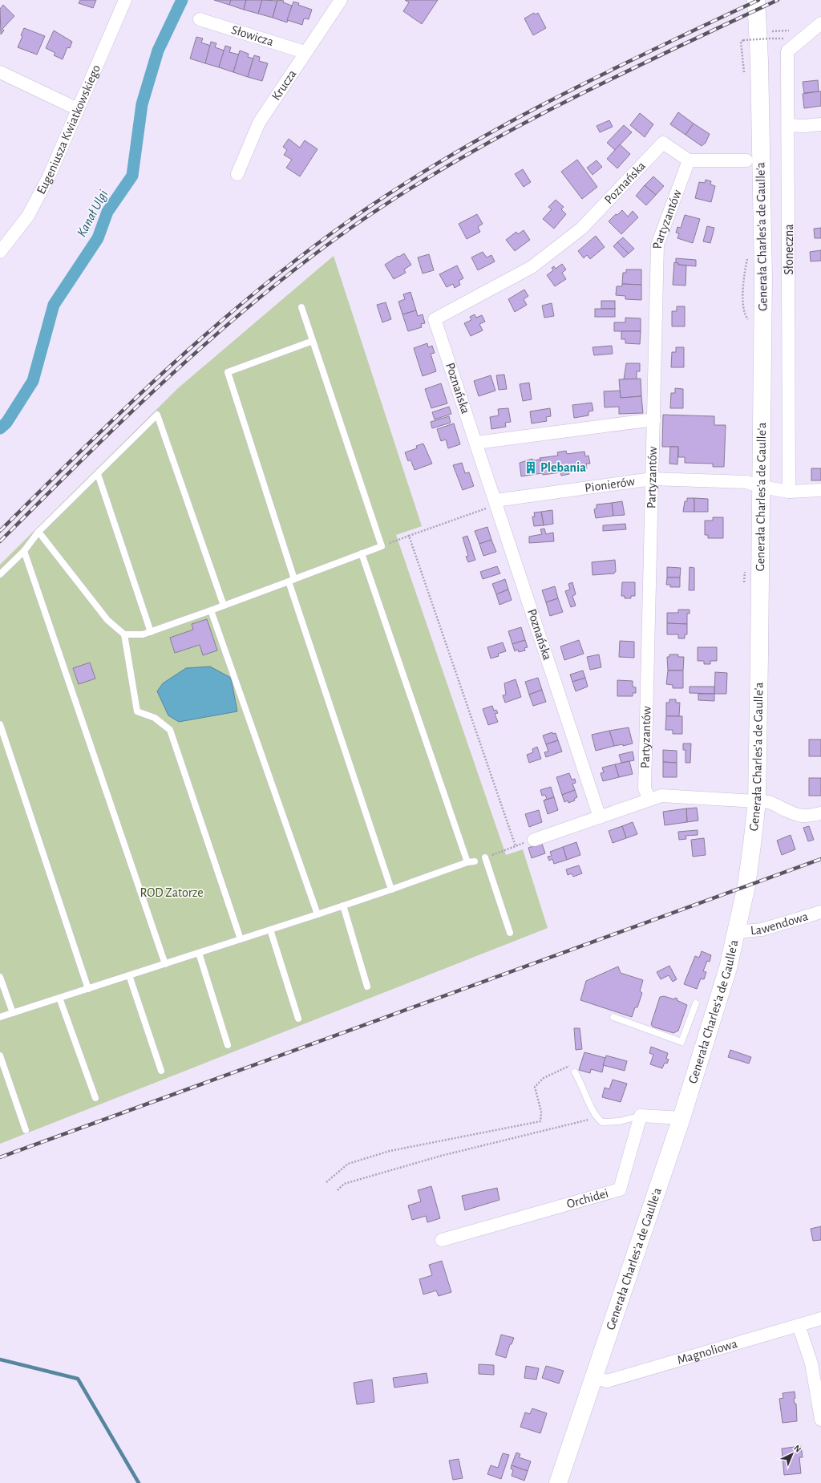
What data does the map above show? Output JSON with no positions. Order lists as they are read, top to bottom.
{
  "streets": {
    "main road": ["Generała Charles'a de Gaulle'a"],
    "street": [
      "Słowicza",
      "Krucza",
      "Eugeniusza Kwiatkowskiego",
      "Poznańska",
      "Partyzantów",
      "Słoneczna",
      "Pionierów",
      "Lawendowa",
      "Orchidei",
      "Magnoliowa"
    ]
  },
  "crossings": [
    ["Słowicza", "Krucza"],
    ["Poznańska", "Partyzantów"],
    ["Poznańska", "Pionierów"],
    ["Partyzantów", "Pionierów"],
    ["Generała Charles'a de Gaulle'a", "Pionierów"],
    ["Generała Charles'a de Gaulle'a", "Lawendowa"],
    ["Generała Charles'a de Gaulle'a", "Magnoliowa"],
    ["Słoneczna", "Pionierów"]
  ],
  "water": ["Kanał Ulgi"],
  "parks": ["ROD Zatorze"],
  "places": {
    "building": ["Plebania"]
  },
  "north": "top right"
}
